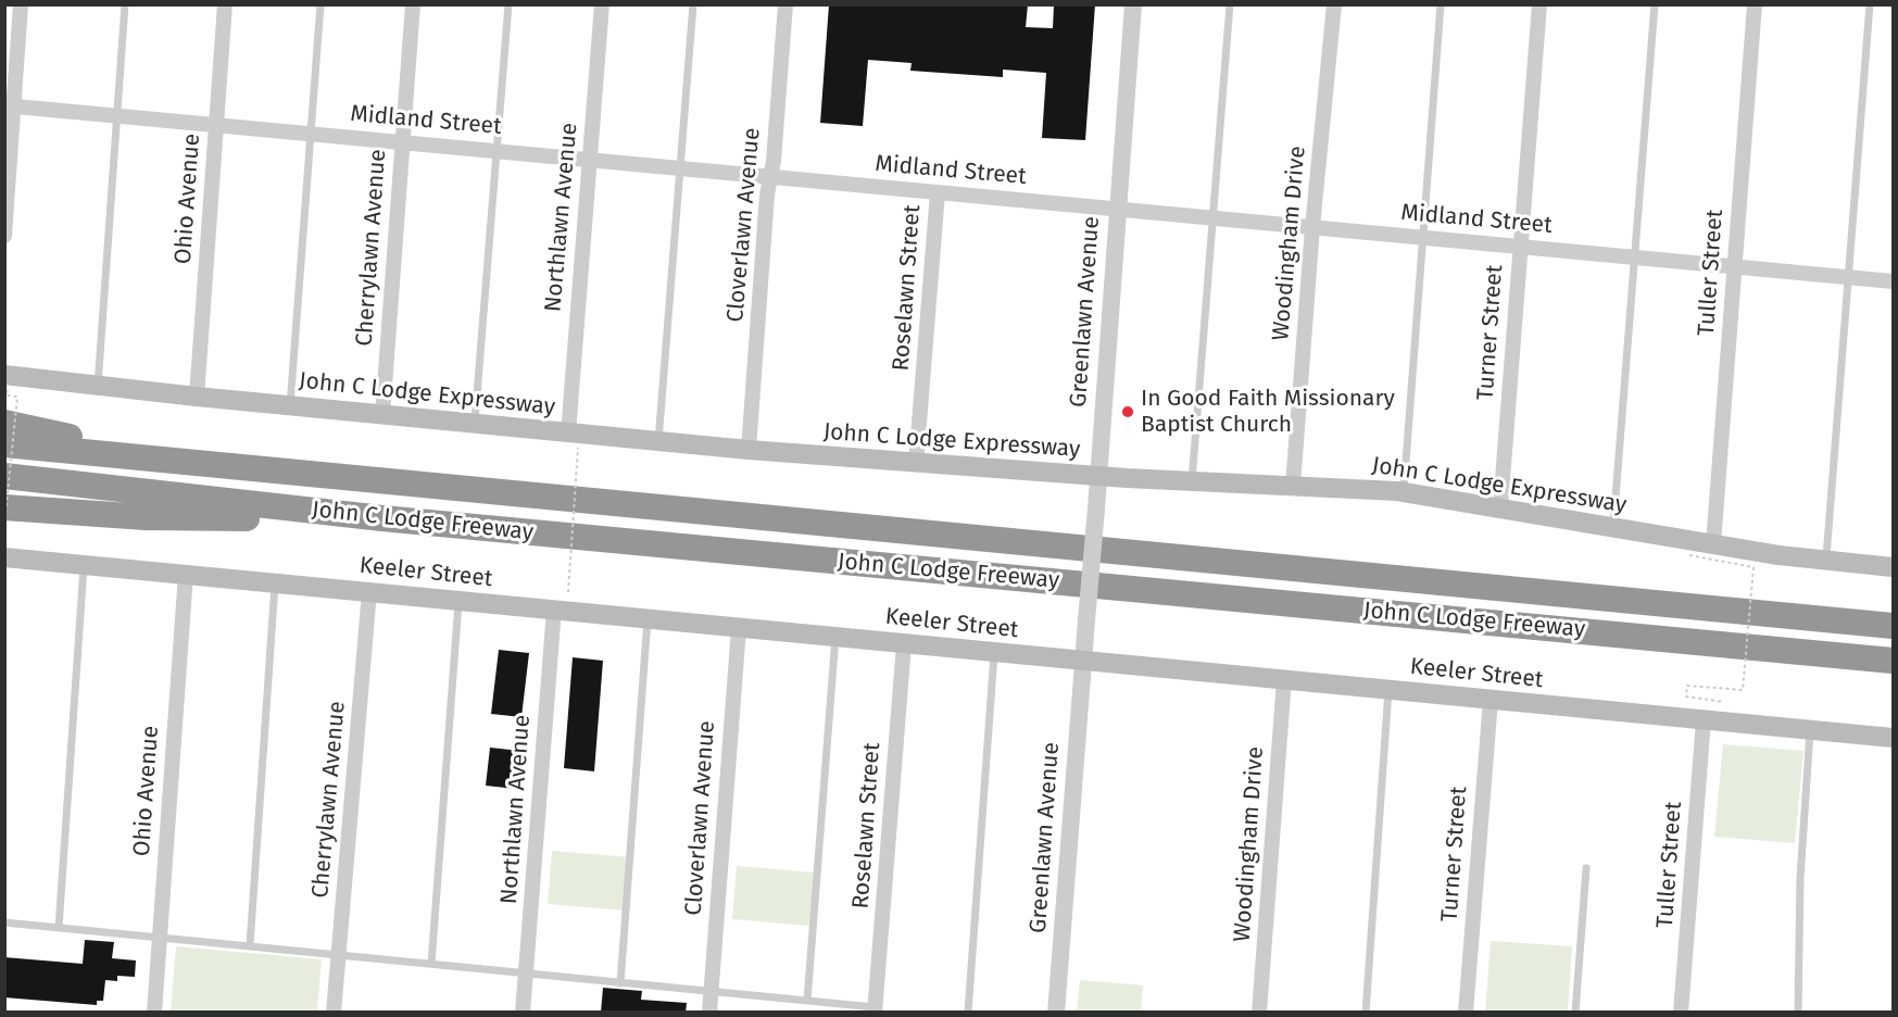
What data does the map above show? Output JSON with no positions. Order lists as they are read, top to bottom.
{
  "streets": {
    "highway": ["John C Lodge Freeway"],
    "main road": ["John C Lodge Expressway", "Keeler Street"],
    "street": [
      "Midland Street",
      "Ohio Avenue",
      "Northlawn Avenue",
      "Cloverlawn Avenue",
      "Woodingham Drive",
      "Cherrylawn Avenue",
      "Tuller Street",
      "Roselawn Street",
      "Greenlawn Avenue",
      "Turner Street"
    ]
  },
  "crossings": [
    ["Midland Street", "Ohio Avenue"],
    ["Midland Street", "Northlawn Avenue"],
    ["Midland Street", "Cloverlawn Avenue"],
    ["Midland Street", "Woodingham Drive"],
    ["Midland Street", "Cherrylawn Avenue"],
    ["Midland Street", "Tuller Street"],
    ["Midland Street", "Roselawn Street"],
    ["Midland Street", "Greenlawn Avenue"],
    ["Midland Street", "Turner Street"],
    ["Ohio Avenue", "John C Lodge Expressway"],
    ["Ohio Avenue", "Keeler Street"],
    ["Northlawn Avenue", "John C Lodge Expressway"],
    ["Northlawn Avenue", "Keeler Street"],
    ["Cloverlawn Avenue", "John C Lodge Expressway"],
    ["Cloverlawn Avenue", "Keeler Street"],
    ["Woodingham Drive", "John C Lodge Expressway"],
    ["Woodingham Drive", "Keeler Street"],
    ["Cherrylawn Avenue", "John C Lodge Expressway"],
    ["Cherrylawn Avenue", "Keeler Street"],
    ["Tuller Street", "John C Lodge Expressway"],
    ["Tuller Street", "Keeler Street"],
    ["Roselawn Street", "John C Lodge Expressway"],
    ["Roselawn Street", "Keeler Street"],
    ["Greenlawn Avenue", "John C Lodge Expressway"],
    ["Greenlawn Avenue", "Keeler Street"],
    ["Turner Street", "John C Lodge Expressway"],
    ["Turner Street", "Keeler Street"]
  ],
  "places": ["In Good Faith Missionary Baptist Church"]
}
